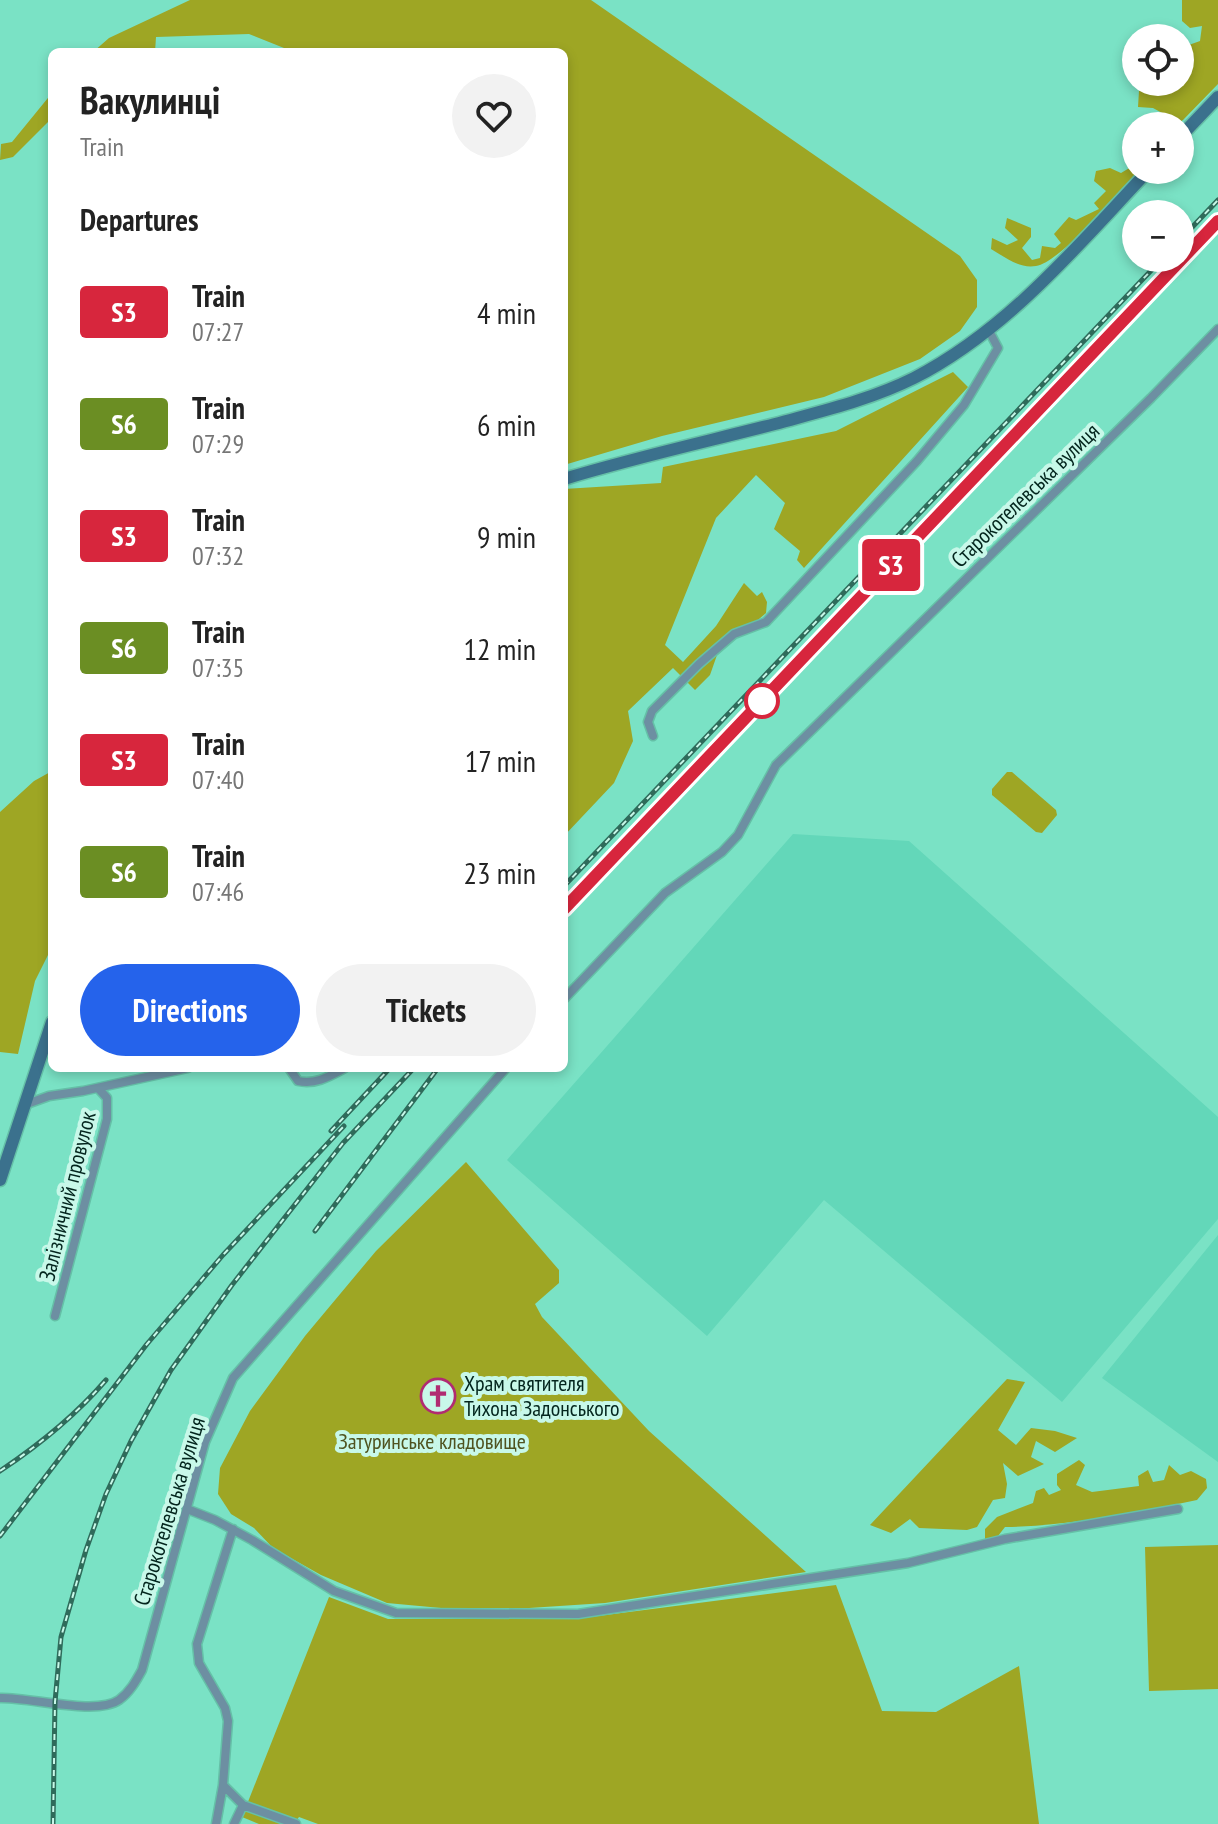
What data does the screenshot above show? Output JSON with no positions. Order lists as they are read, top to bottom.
{
  "streets": {
    "street": ["Старокотелевська вулиця", "Залізничний провулок"]
  },
  "parks": ["Затуринське кладовище"],
  "places": {
    "church": ["Храм святителя Тихона Задонського"]
  },
  "page": {
    "on_map": "S3",
    "map_buttons": ["+", "−"],
    "heading": [
      ["Вакулинці", "Train"],
      "Departures"
    ],
    "list": [
      {
        "mark": "S3",
        "name": "Train",
        "note": "07:27",
        "value": "4 min"
      },
      {
        "mark": "S6",
        "name": "Train",
        "note": "07:29",
        "value": "6 min"
      },
      {
        "mark": "S3",
        "name": "Train",
        "note": "07:32",
        "value": "9 min"
      },
      {
        "mark": "S6",
        "name": "Train",
        "note": "07:35",
        "value": "12 min"
      },
      {
        "mark": "S3",
        "name": "Train",
        "note": "07:40",
        "value": "17 min"
      },
      {
        "mark": "S6",
        "name": "Train",
        "note": "07:46",
        "value": "23 min"
      }
    ],
    "buttons": ["Directions", "Tickets"]
  }
}
